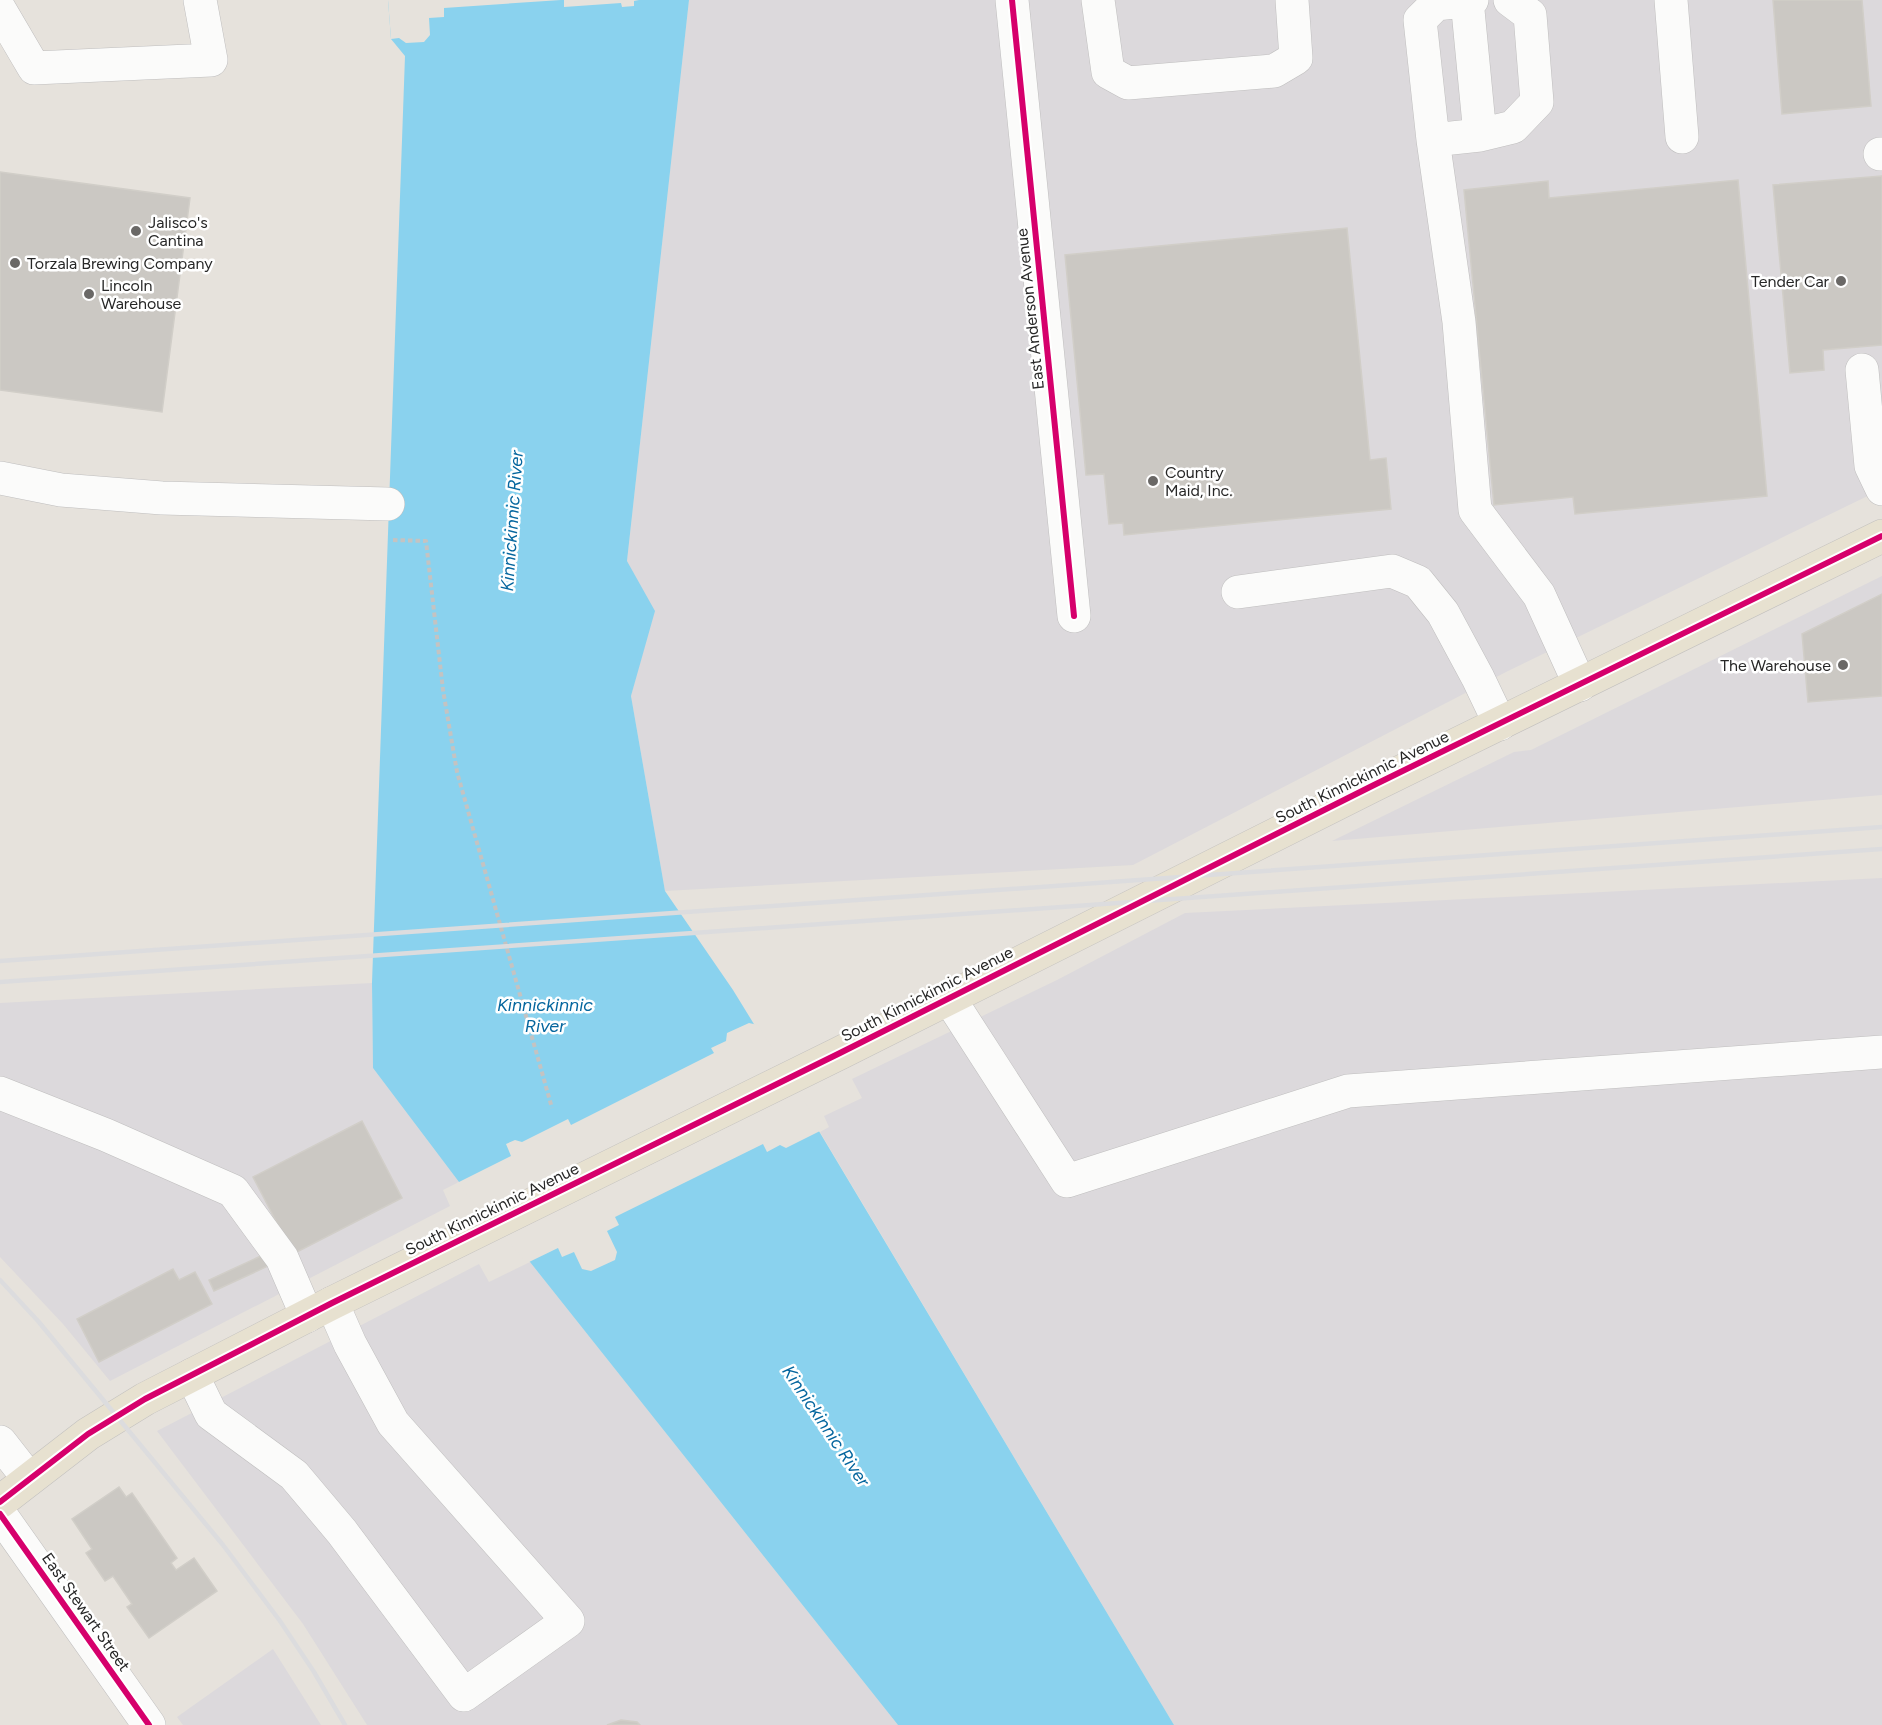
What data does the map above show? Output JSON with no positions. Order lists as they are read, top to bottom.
{
  "streets": {
    "main road": ["South Kinnickinnic Avenue"],
    "street": ["East Anderson Avenue", "East Stewart Street"]
  },
  "water": ["Kinnickinnic River"],
  "places": [
    "Jalisco's Cantina",
    "Torzala Brewing Company",
    "Tender Car",
    "Lincoln Warehouse",
    "Country Maid, Inc.",
    "The Warehouse"
  ]
}
